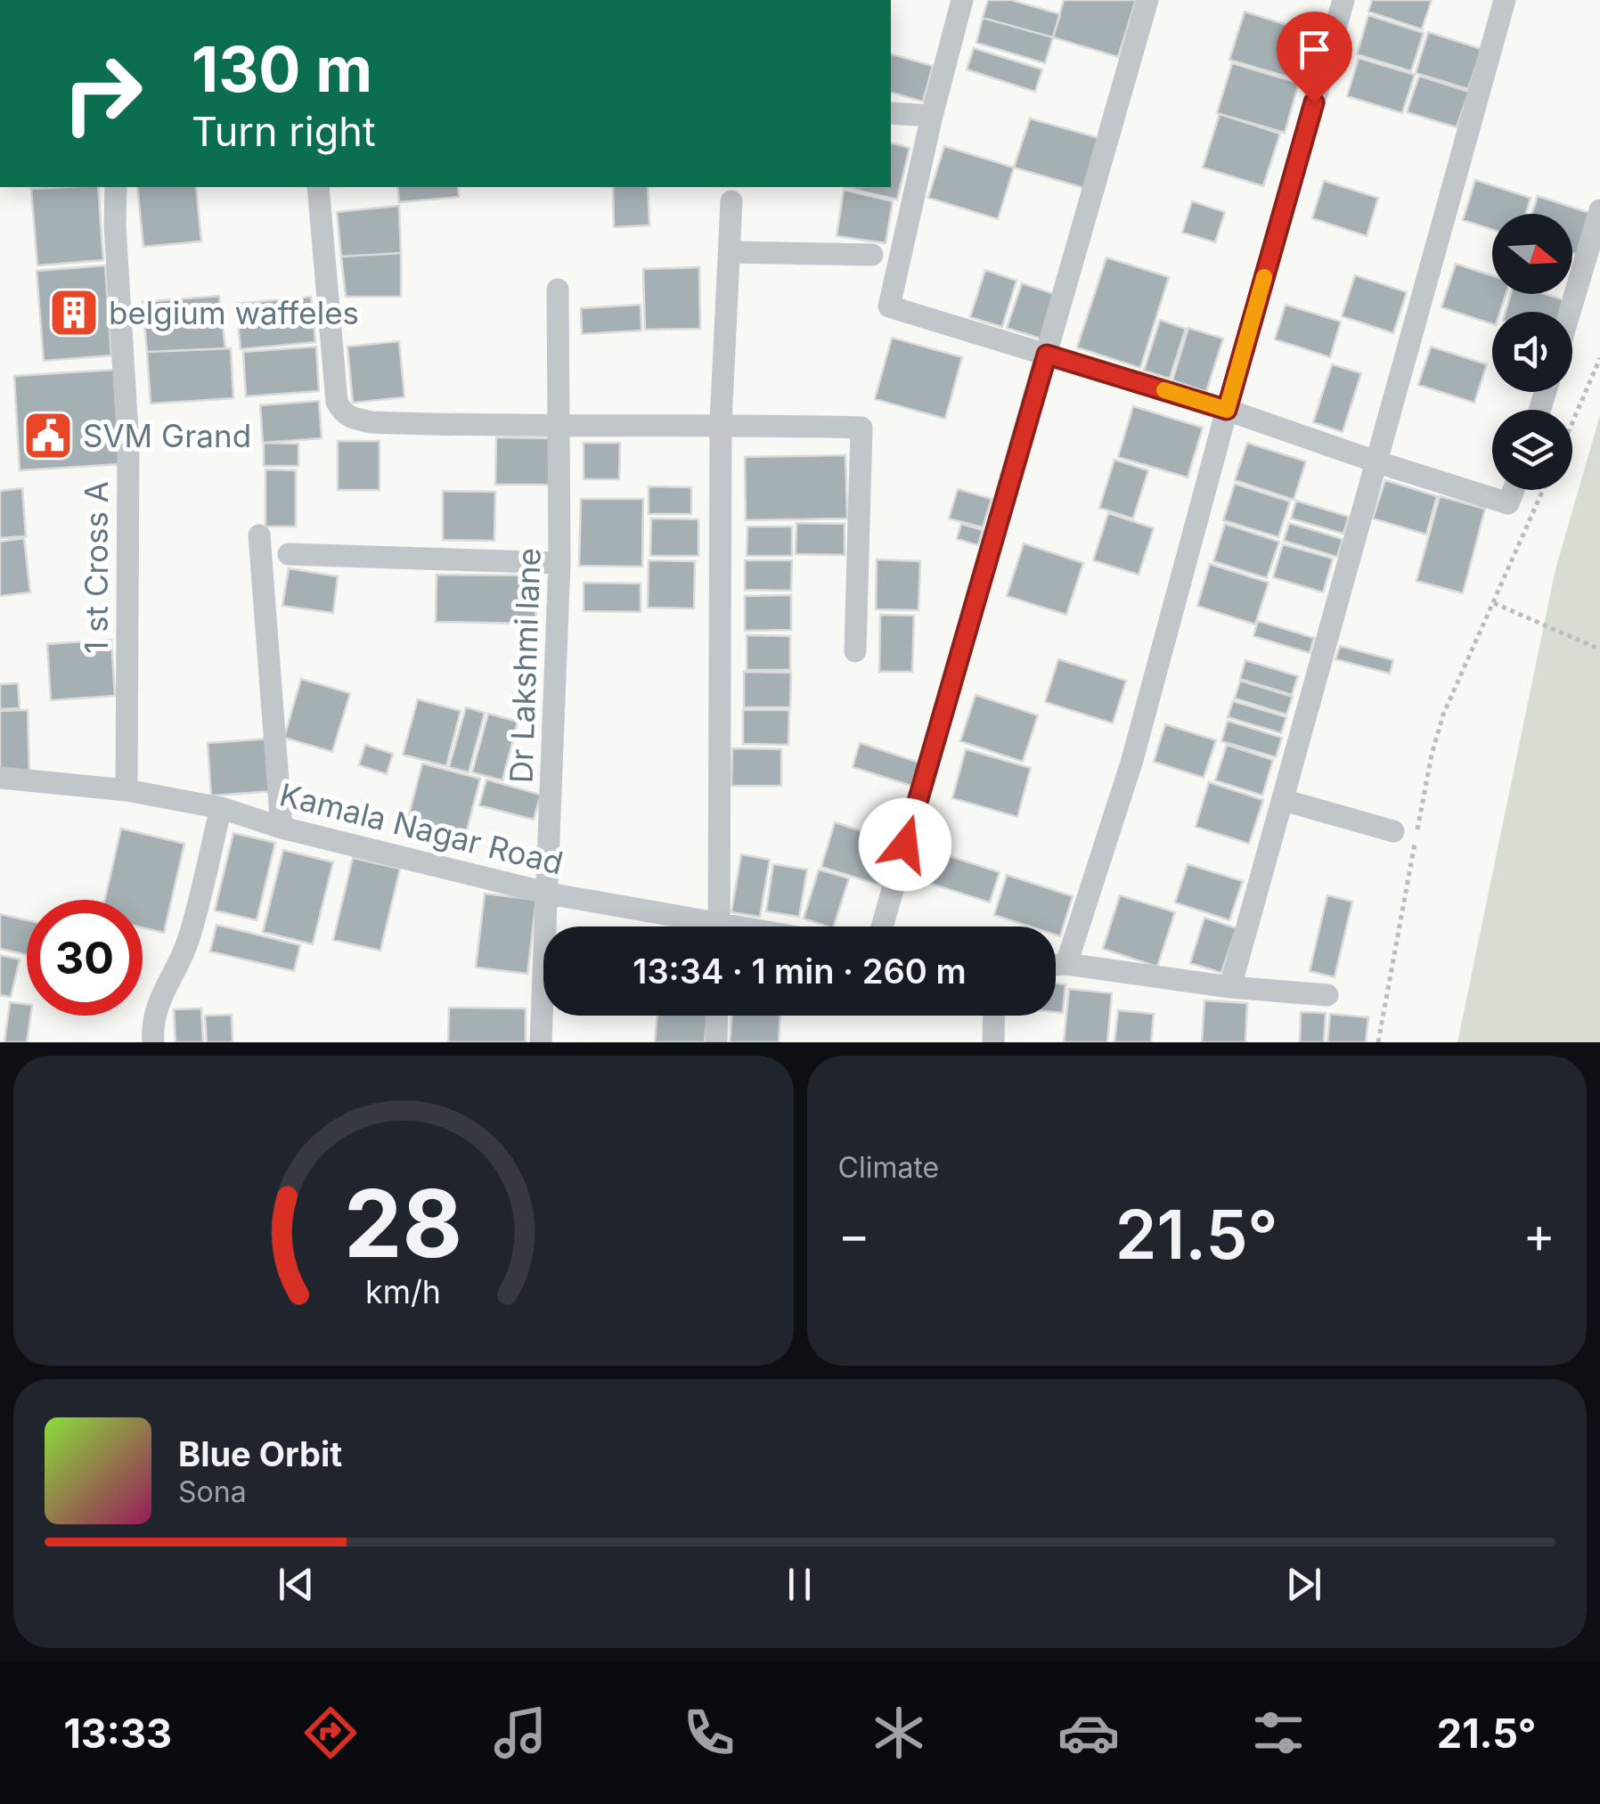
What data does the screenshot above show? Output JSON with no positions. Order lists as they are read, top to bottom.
{
  "streets": {
    "street": ["1 st Cross A", "Dr Lakshmi lane", "Kamala Nagar Road"]
  },
  "crossings": [
    ["1 st Cross A", "Kamala Nagar Road"],
    ["Dr Lakshmi lane", "Kamala Nagar Road"]
  ],
  "places": {
    "building": ["belgium waffeles"],
    "public building": ["SVM Grand"]
  },
  "north": "right",
  "page": {
    "turn": ["130 m", "Turn right"],
    "limit": "30",
    "trip": "13:34 · 1 min · 260 m",
    "tile": "Climate",
    "heat": ["−", "21.5°", "+"],
    "song": ["Blue Orbit", "Sona"],
    "tabs": ["13:33", "21.5°"],
    "gauge": ["28", "km/h"]
  }
}
